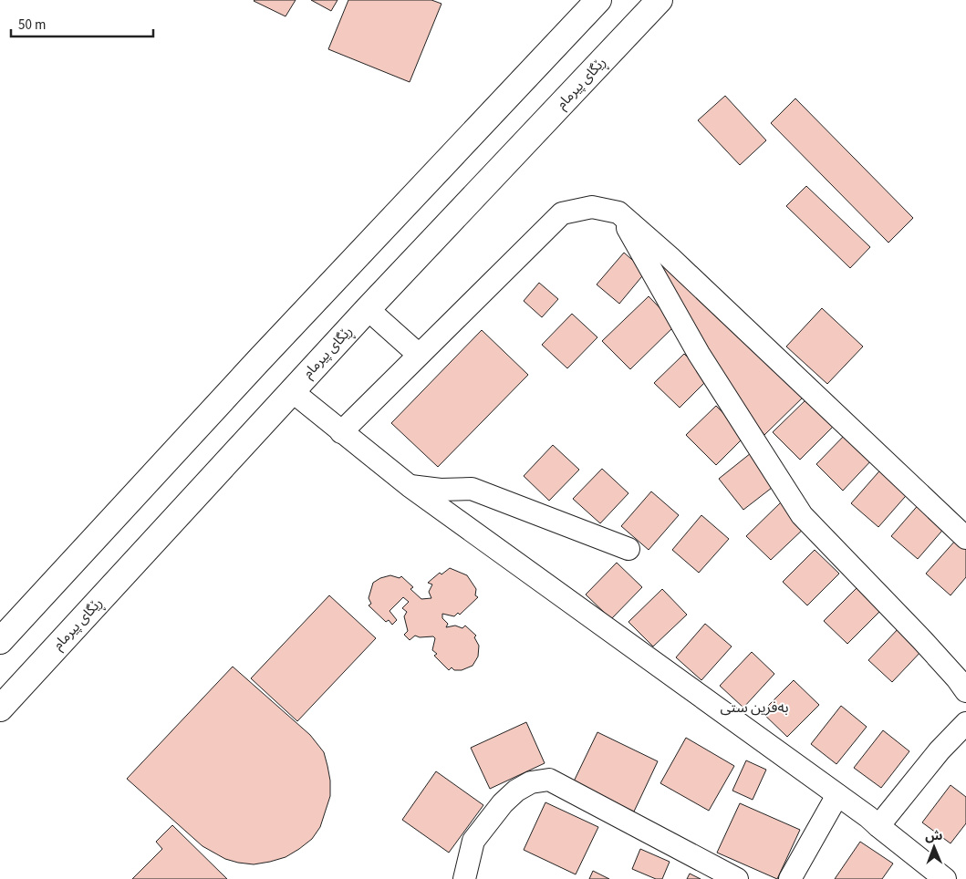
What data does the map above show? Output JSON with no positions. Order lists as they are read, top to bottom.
{
  "streets": {
    "highway": ["ڕێگای پیرمام"]
  },
  "districts": ["به‌فرین ستی"],
  "scale_bar": "50 m",
  "north": "top"
}
